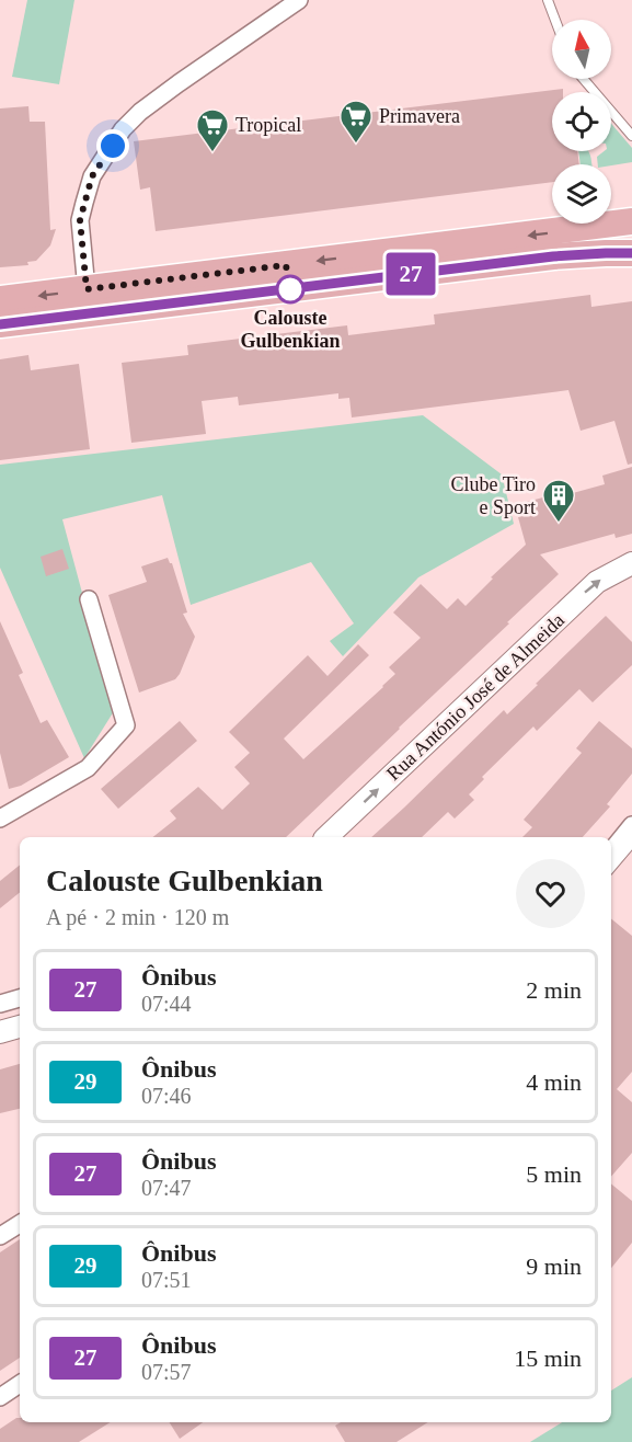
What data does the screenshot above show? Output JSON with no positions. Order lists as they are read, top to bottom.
{
  "streets": {
    "street": ["Rua António José de Almeida"]
  },
  "one_way": ["Rua António José de Almeida"],
  "places": {
    "supermarket": ["Primavera", "Tropical"],
    "other": ["Calouste Gulbenkian"],
    "building": ["Clube Tiro e Sport"]
  },
  "lines": ["bus line 27"],
  "north": "top",
  "page": {
    "on_map": "27",
    "heading": ["Calouste Gulbenkian", "A pé · 2 min · 120 m"],
    "list": [
      {
        "mark": "27",
        "name": "Ônibus",
        "note": "07:44",
        "value": "2 min"
      },
      {
        "mark": "29",
        "name": "Ônibus",
        "note": "07:46",
        "value": "4 min"
      },
      {
        "mark": "27",
        "name": "Ônibus",
        "note": "07:47",
        "value": "5 min"
      },
      {
        "mark": "29",
        "name": "Ônibus",
        "note": "07:51",
        "value": "9 min"
      },
      {
        "mark": "27",
        "name": "Ônibus",
        "note": "07:57",
        "value": "15 min"
      }
    ]
  }
}
